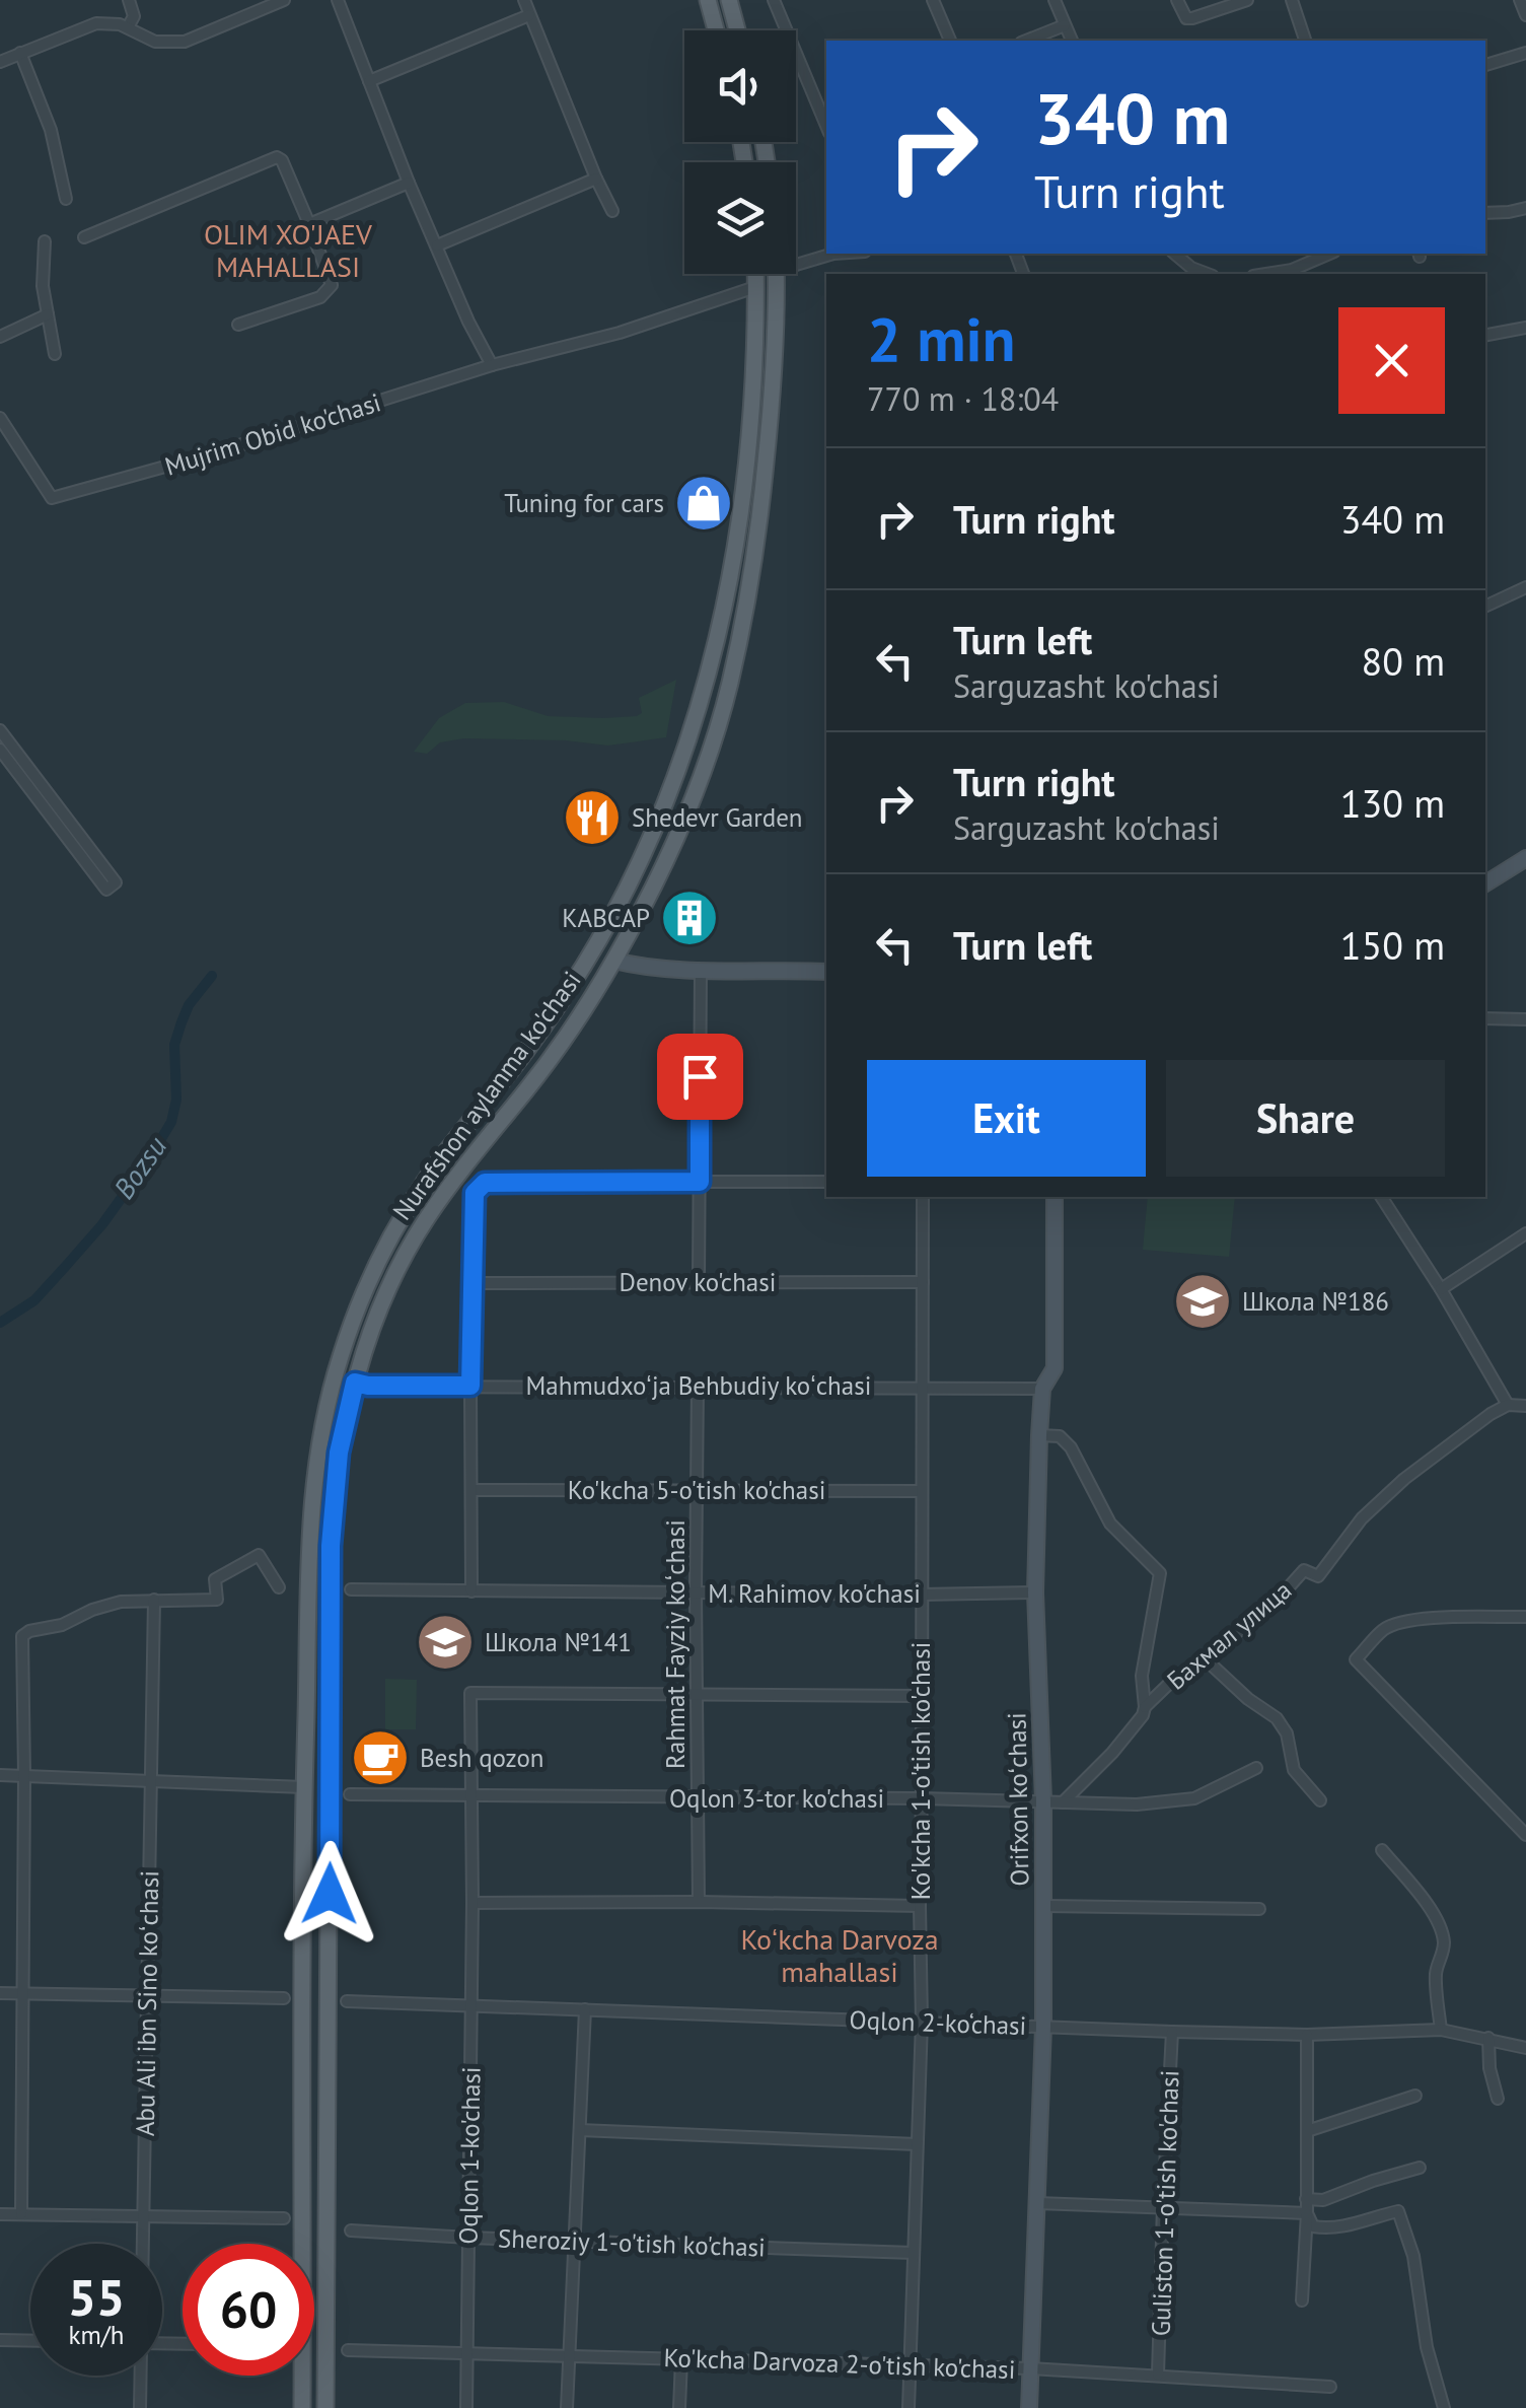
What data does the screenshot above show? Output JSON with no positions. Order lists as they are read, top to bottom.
{
  "streets": {
    "main road": ["Nurafshon aylanma ko'chasi"],
    "street": [
      "Mujrim Obid ko'chasi",
      "Denov ko'chasi",
      "Mahmudxoʻja Behbudiy koʻchasi",
      "Ko'kcha 5-o'tish ko'chasi",
      "M. Rahimov ko'chasi",
      "Бахмал улица",
      "Rahmat Fayziy koʻchasi",
      "Ko'kcha 1-o'tish ko'chasi",
      "Oqlon 3-tor ko'chasi",
      "Orifxon koʻchasi",
      "Abu Ali ibn Sino koʻchasi",
      "Oqlon 2-ko‘chasi",
      "Oqlon 1-ko'chasi",
      "Guliston 1-o'tish ko'chasi",
      "Sheroziy 1-o'tish ko'chasi",
      "Ko'kcha Darvoza 2-o'tish ko'chasi"
    ]
  },
  "crossings": [
    ["Mujrim Obid ko'chasi", "Nurafshon aylanma ko'chasi"],
    ["Nurafshon aylanma ko'chasi", "Mahmudxoʻja Behbudiy koʻchasi"],
    ["Denov ko'chasi", "Ko'kcha 1-o'tish ko'chasi"],
    ["Mahmudxoʻja Behbudiy koʻchasi", "Rahmat Fayziy koʻchasi"],
    ["Mahmudxoʻja Behbudiy koʻchasi", "Ko'kcha 1-o'tish ko'chasi"],
    ["Mahmudxoʻja Behbudiy koʻchasi", "Orifxon koʻchasi"],
    ["Ko'kcha 5-o'tish ko'chasi", "Rahmat Fayziy koʻchasi"],
    ["Ko'kcha 5-o'tish ko'chasi", "Ko'kcha 1-o'tish ko'chasi"],
    ["M. Rahimov ko'chasi", "Rahmat Fayziy koʻchasi"],
    ["M. Rahimov ko'chasi", "Ko'kcha 1-o'tish ko'chasi"],
    ["M. Rahimov ko'chasi", "Orifxon koʻchasi"],
    ["Бахмал улица", "Oqlon 3-tor ko'chasi"],
    ["Бахмал улица", "Orifxon koʻchasi"],
    ["Rahmat Fayziy koʻchasi", "Oqlon 3-tor ko'chasi"],
    ["Rahmat Fayziy koʻchasi", "Oqlon 1-ko'chasi"],
    ["Ko'kcha 1-o'tish ko'chasi", "Oqlon 3-tor ko'chasi"],
    ["Ko'kcha 1-o'tish ko'chasi", "Oqlon 2-ko‘chasi"],
    ["Ko'kcha 1-o'tish ko'chasi", "Sheroziy 1-o'tish ko'chasi"],
    ["Ko'kcha 1-o'tish ko'chasi", "Ko'kcha Darvoza 2-o'tish ko'chasi"],
    ["Oqlon 3-tor ko'chasi", "Orifxon koʻchasi"],
    ["Oqlon 3-tor ko'chasi", "Oqlon 1-ko'chasi"],
    ["Orifxon koʻchasi", "Oqlon 2-ko‘chasi"],
    ["Orifxon koʻchasi", "Ko'kcha Darvoza 2-o'tish ko'chasi"],
    ["Oqlon 2-ko‘chasi", "Oqlon 1-ko'chasi"],
    ["Oqlon 2-ko‘chasi", "Guliston 1-o'tish ko'chasi"],
    ["Oqlon 1-ko'chasi", "Sheroziy 1-o'tish ko'chasi"],
    ["Oqlon 1-ko'chasi", "Ko'kcha Darvoza 2-o'tish ko'chasi"],
    ["Guliston 1-o'tish ko'chasi", "Ko'kcha Darvoza 2-o'tish ko'chasi"]
  ],
  "districts": ["OLIM XO'JAEV MAHALLASI", "Koʻkcha Darvoza mahallasi"],
  "water": ["Bozsu"],
  "places": {
    "shop": ["Tuning for cars"],
    "restaurant": ["Shedevr Garden"],
    "building": ["КАВСАР"],
    "school or university": ["Школа №186", "Школа №141"],
    "cafe": ["Besh qozon"]
  },
  "page": {
    "turn": ["340 m", "Turn right"],
    "heading": ["2 min", "770 m · 18:04"],
    "list": [
      {
        "name": "Turn right",
        "value": "340 m"
      },
      {
        "name": "Turn left",
        "note": "Sarguzasht ko'chasi",
        "value": "80 m"
      },
      {
        "name": "Turn right",
        "note": "Sarguzasht ko'chasi",
        "value": "130 m"
      },
      {
        "name": "Turn left",
        "value": "150 m"
      }
    ],
    "buttons": ["Exit", "Share"],
    "speed": "55 km/h",
    "limit": "60"
  }
}
